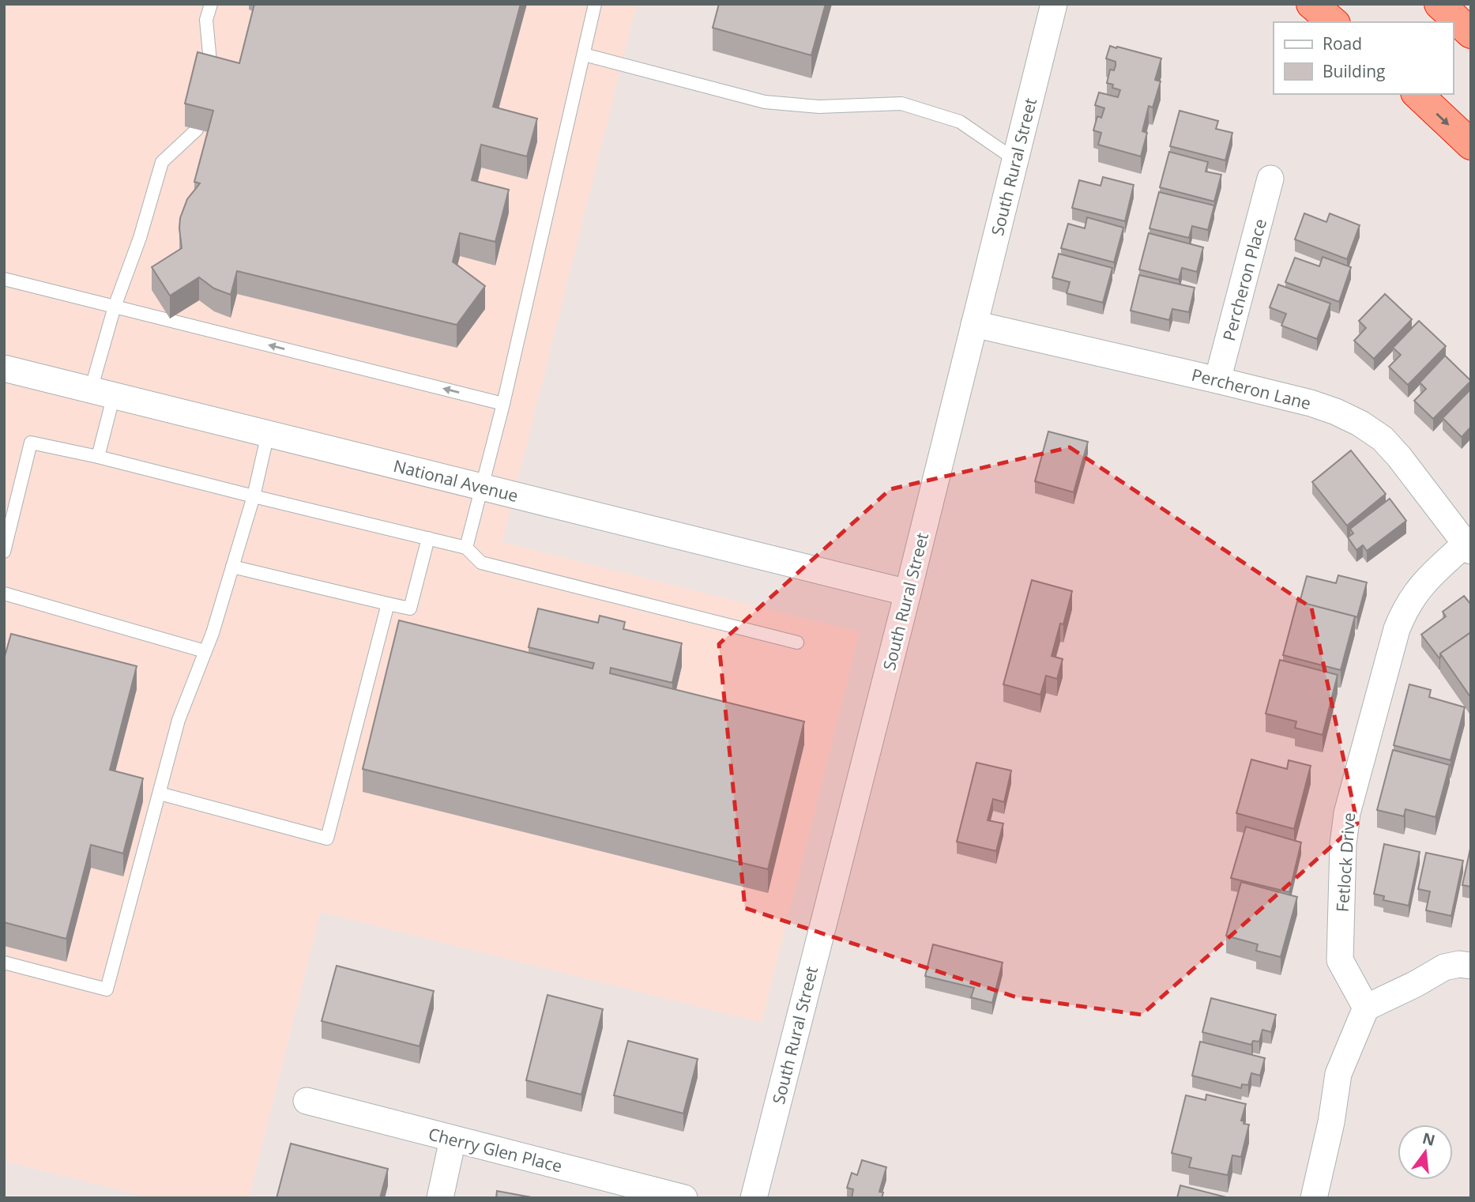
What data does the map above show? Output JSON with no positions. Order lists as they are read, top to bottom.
{
  "streets": {
    "street": [
      "South Rural Street",
      "Percheron Place",
      "Percheron Lane",
      "National Avenue",
      "Fetlock Drive",
      "Cherry Glen Place"
    ]
  },
  "crossings": [
    ["South Rural Street", "Percheron Lane"],
    ["South Rural Street", "National Avenue"],
    ["Percheron Place", "Percheron Lane"],
    ["Percheron Lane", "Fetlock Drive"]
  ],
  "legend": ["Road", "Building"],
  "north": "top"
}
